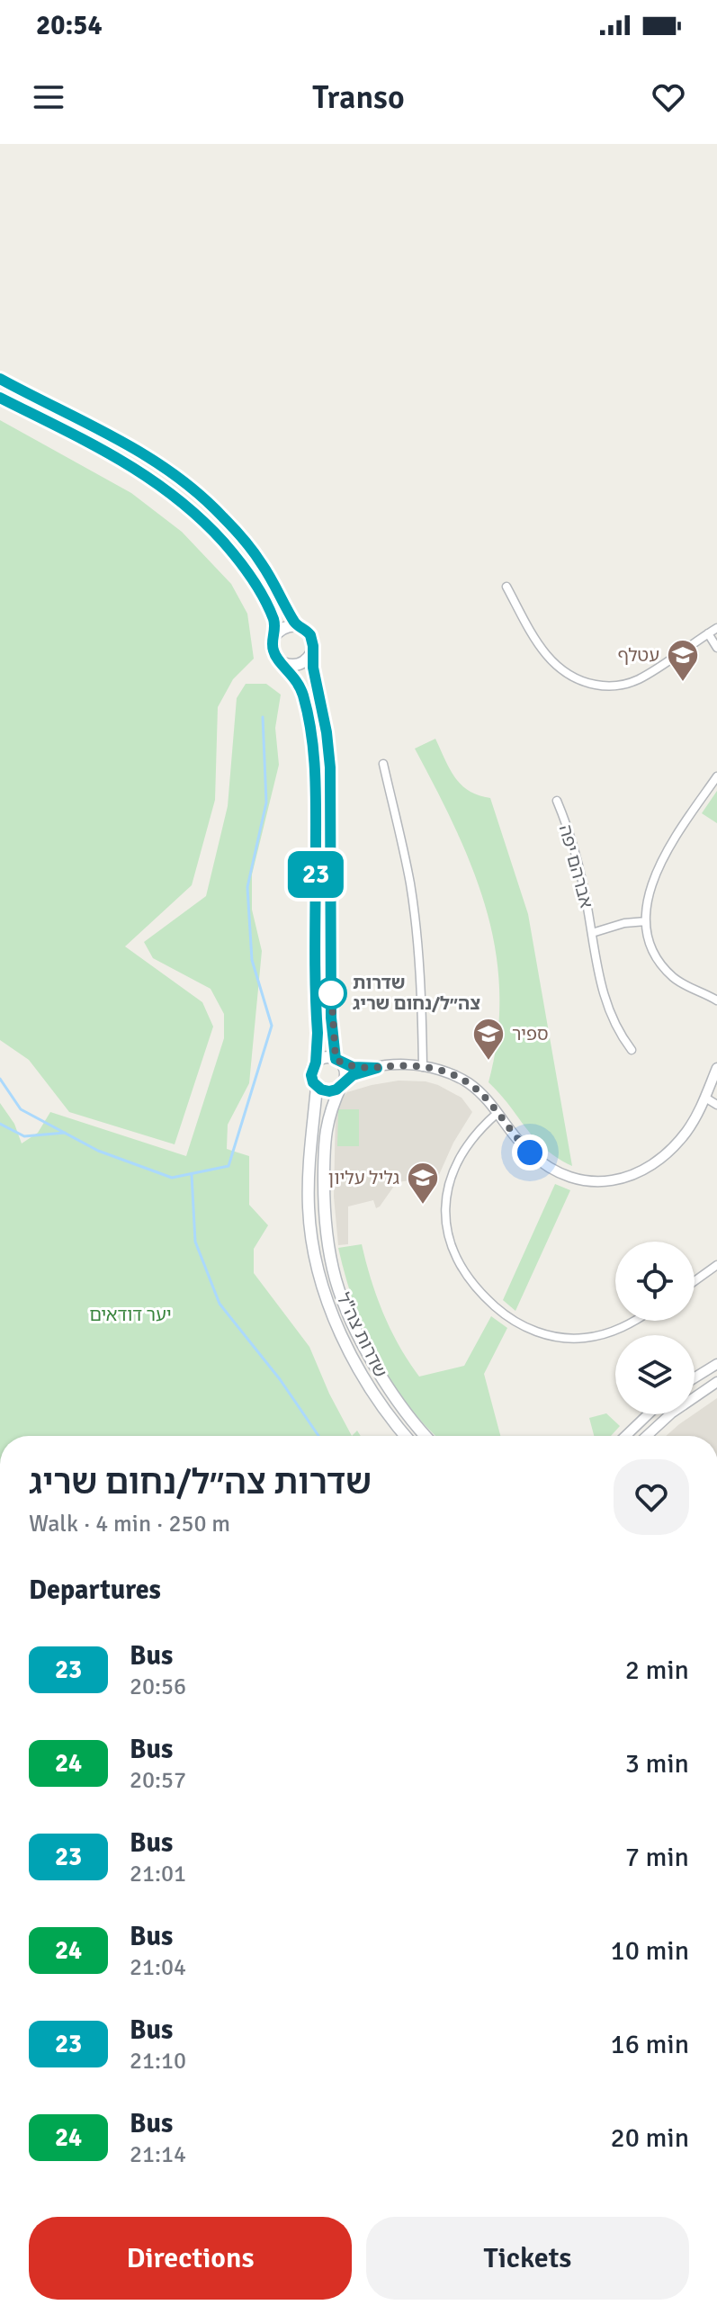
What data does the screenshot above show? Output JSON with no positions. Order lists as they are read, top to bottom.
{
  "streets": {
    "main road": ["שדרות צה\"ל"],
    "street": ["אברהם יפה"]
  },
  "parks": ["יער דודאים"],
  "places": {
    "school or university": ["עטלף", "ספיר", "גליל עליון"],
    "other": ["שדרות צה״ל/נחום שריג"]
  },
  "lines": ["bus line 23"],
  "page": {
    "status": "20:54",
    "header": "Transo",
    "on_map": "23",
    "heading": [
      ["שדרות צה״ל/נחום שריג", "Walk · 4 min · 250 m"],
      "Departures"
    ],
    "list": [
      {
        "mark": "23",
        "name": "Bus",
        "note": "20:56",
        "value": "2 min"
      },
      {
        "mark": "24",
        "name": "Bus",
        "note": "20:57",
        "value": "3 min"
      },
      {
        "mark": "23",
        "name": "Bus",
        "note": "21:01",
        "value": "7 min"
      },
      {
        "mark": "24",
        "name": "Bus",
        "note": "21:04",
        "value": "10 min"
      },
      {
        "mark": "23",
        "name": "Bus",
        "note": "21:10",
        "value": "16 min"
      },
      {
        "mark": "24",
        "name": "Bus",
        "note": "21:14",
        "value": "20 min"
      }
    ],
    "buttons": ["Directions", "Tickets"]
  }
}
